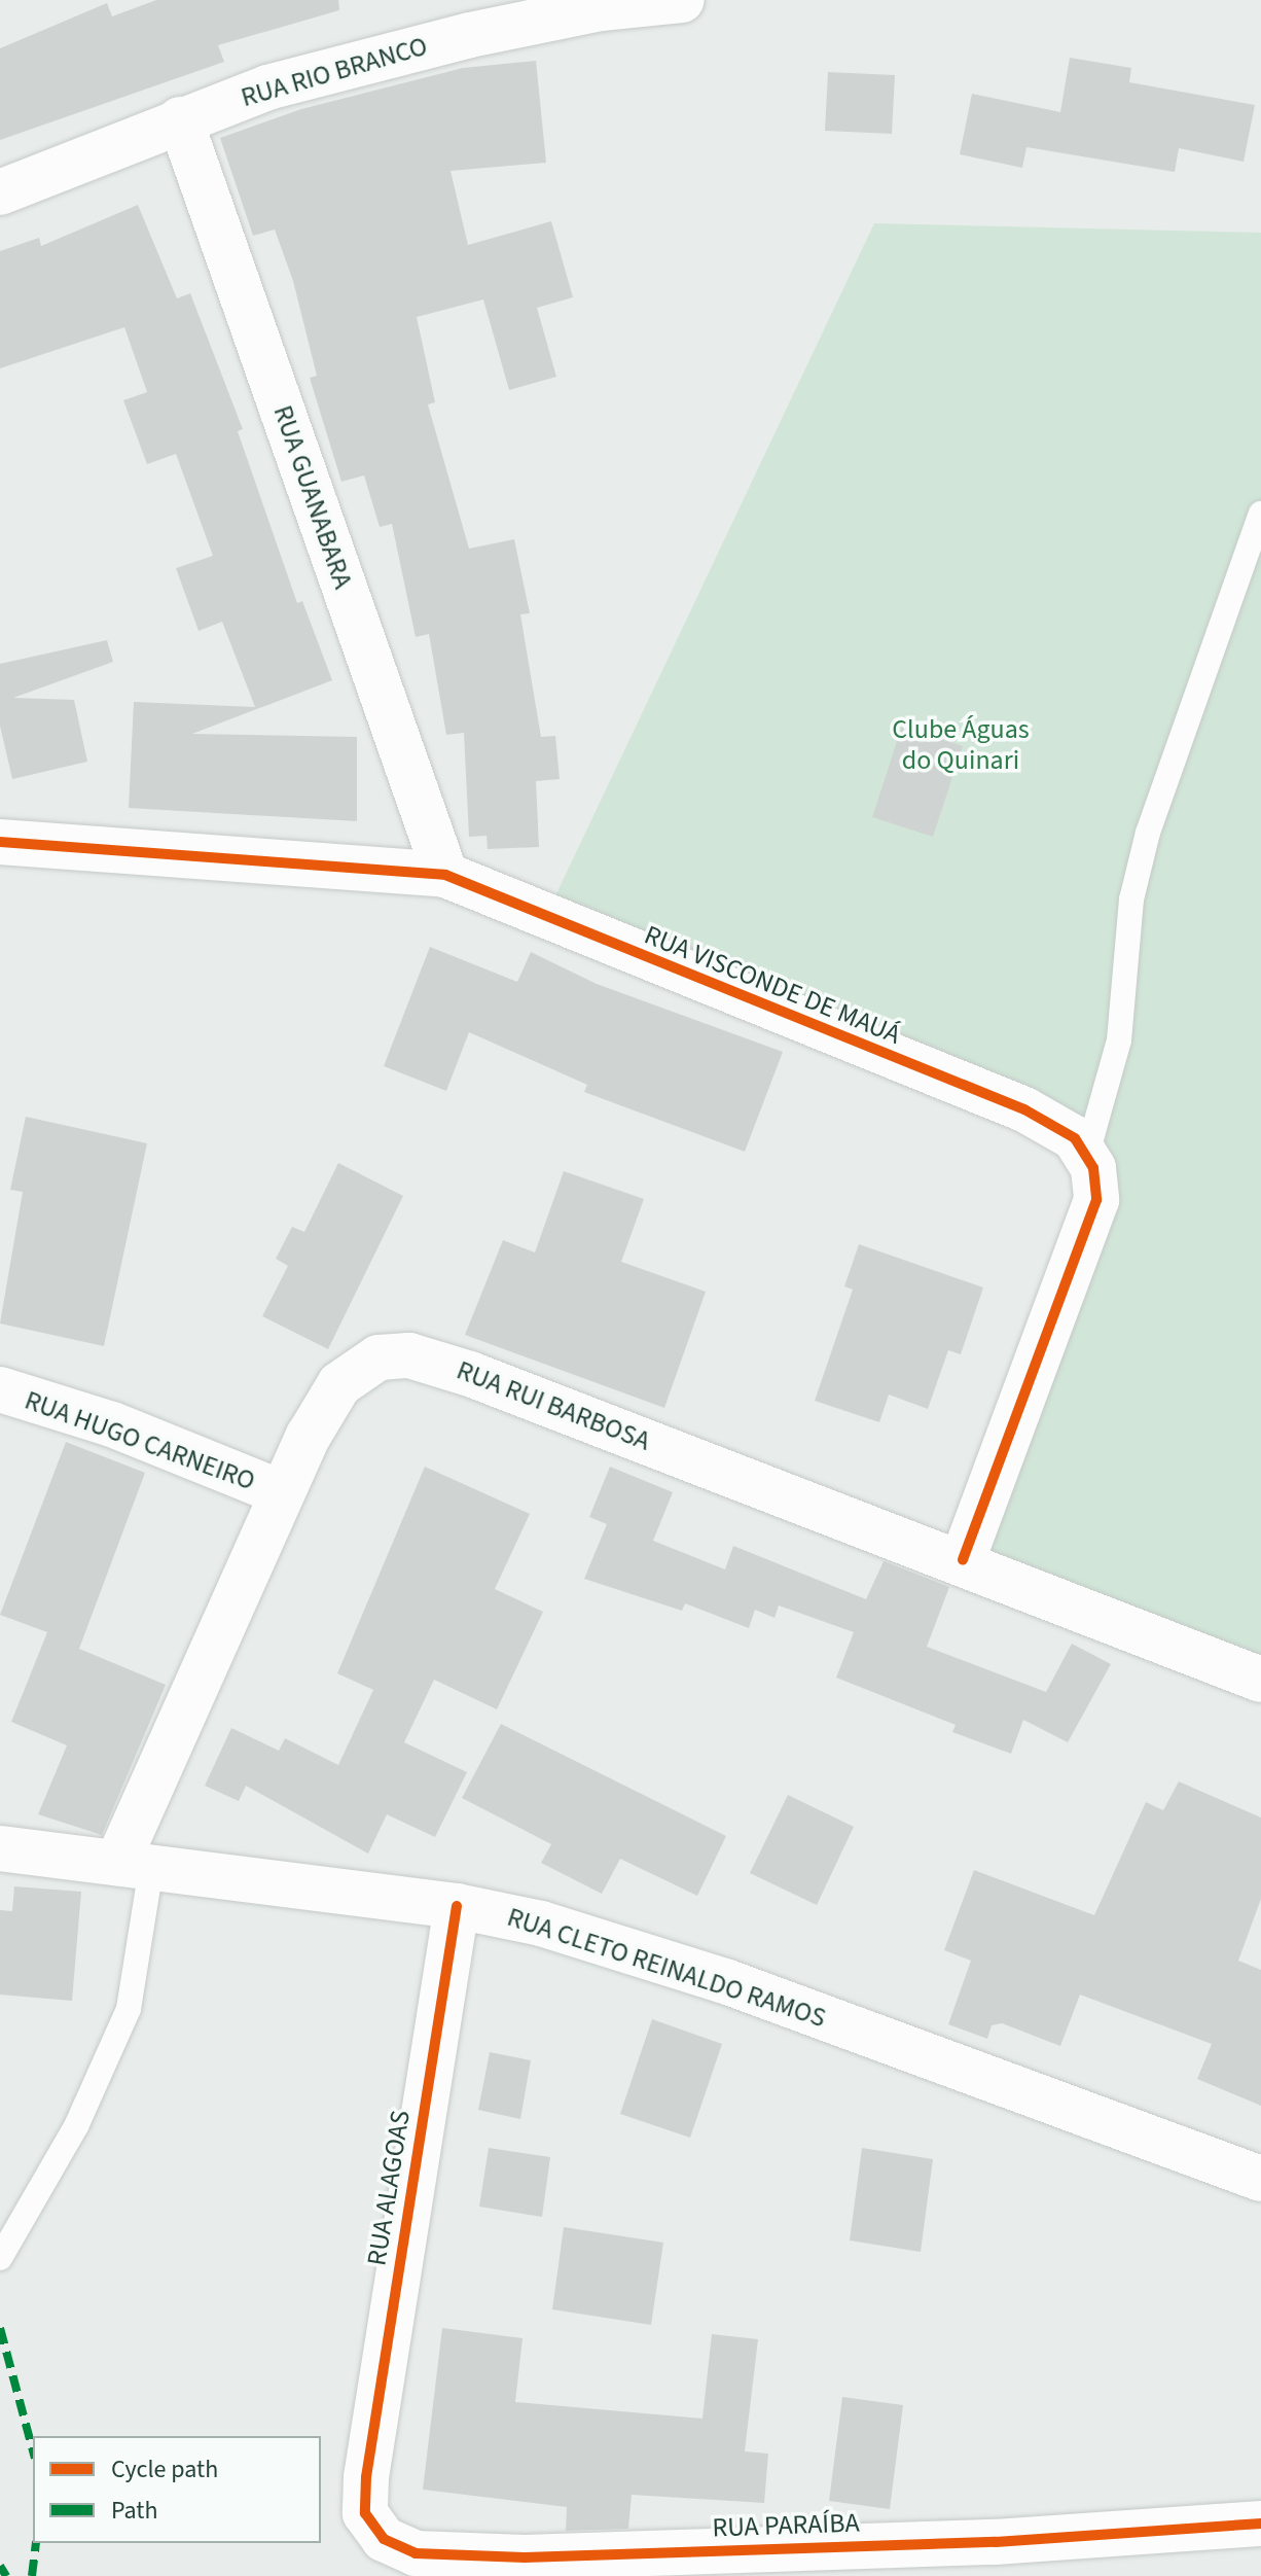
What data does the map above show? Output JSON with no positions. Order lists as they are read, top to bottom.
{
  "streets": {
    "street": [
      "RUA RIO BRANCO",
      "RUA GUANABARA",
      "RUA VISCONDE DE MAUÁ",
      "RUA RUI BARBOSA",
      "RUA HUGO CARNEIRO",
      "RUA CLETO REINALDO RAMOS",
      "RUA ALAGOAS",
      "RUA PARAÍBA"
    ]
  },
  "crossings": [
    ["RUA RIO BRANCO", "RUA GUANABARA"],
    ["RUA GUANABARA", "RUA VISCONDE DE MAUÁ"],
    ["RUA RUI BARBOSA", "RUA HUGO CARNEIRO"],
    ["RUA RUI BARBOSA", "RUA CLETO REINALDO RAMOS"],
    ["RUA CLETO REINALDO RAMOS", "RUA ALAGOAS"],
    ["RUA ALAGOAS", "RUA PARAÍBA"]
  ],
  "parks": ["Clube Águas do Quinari"],
  "legend": ["Cycle path", "Path"]
}
